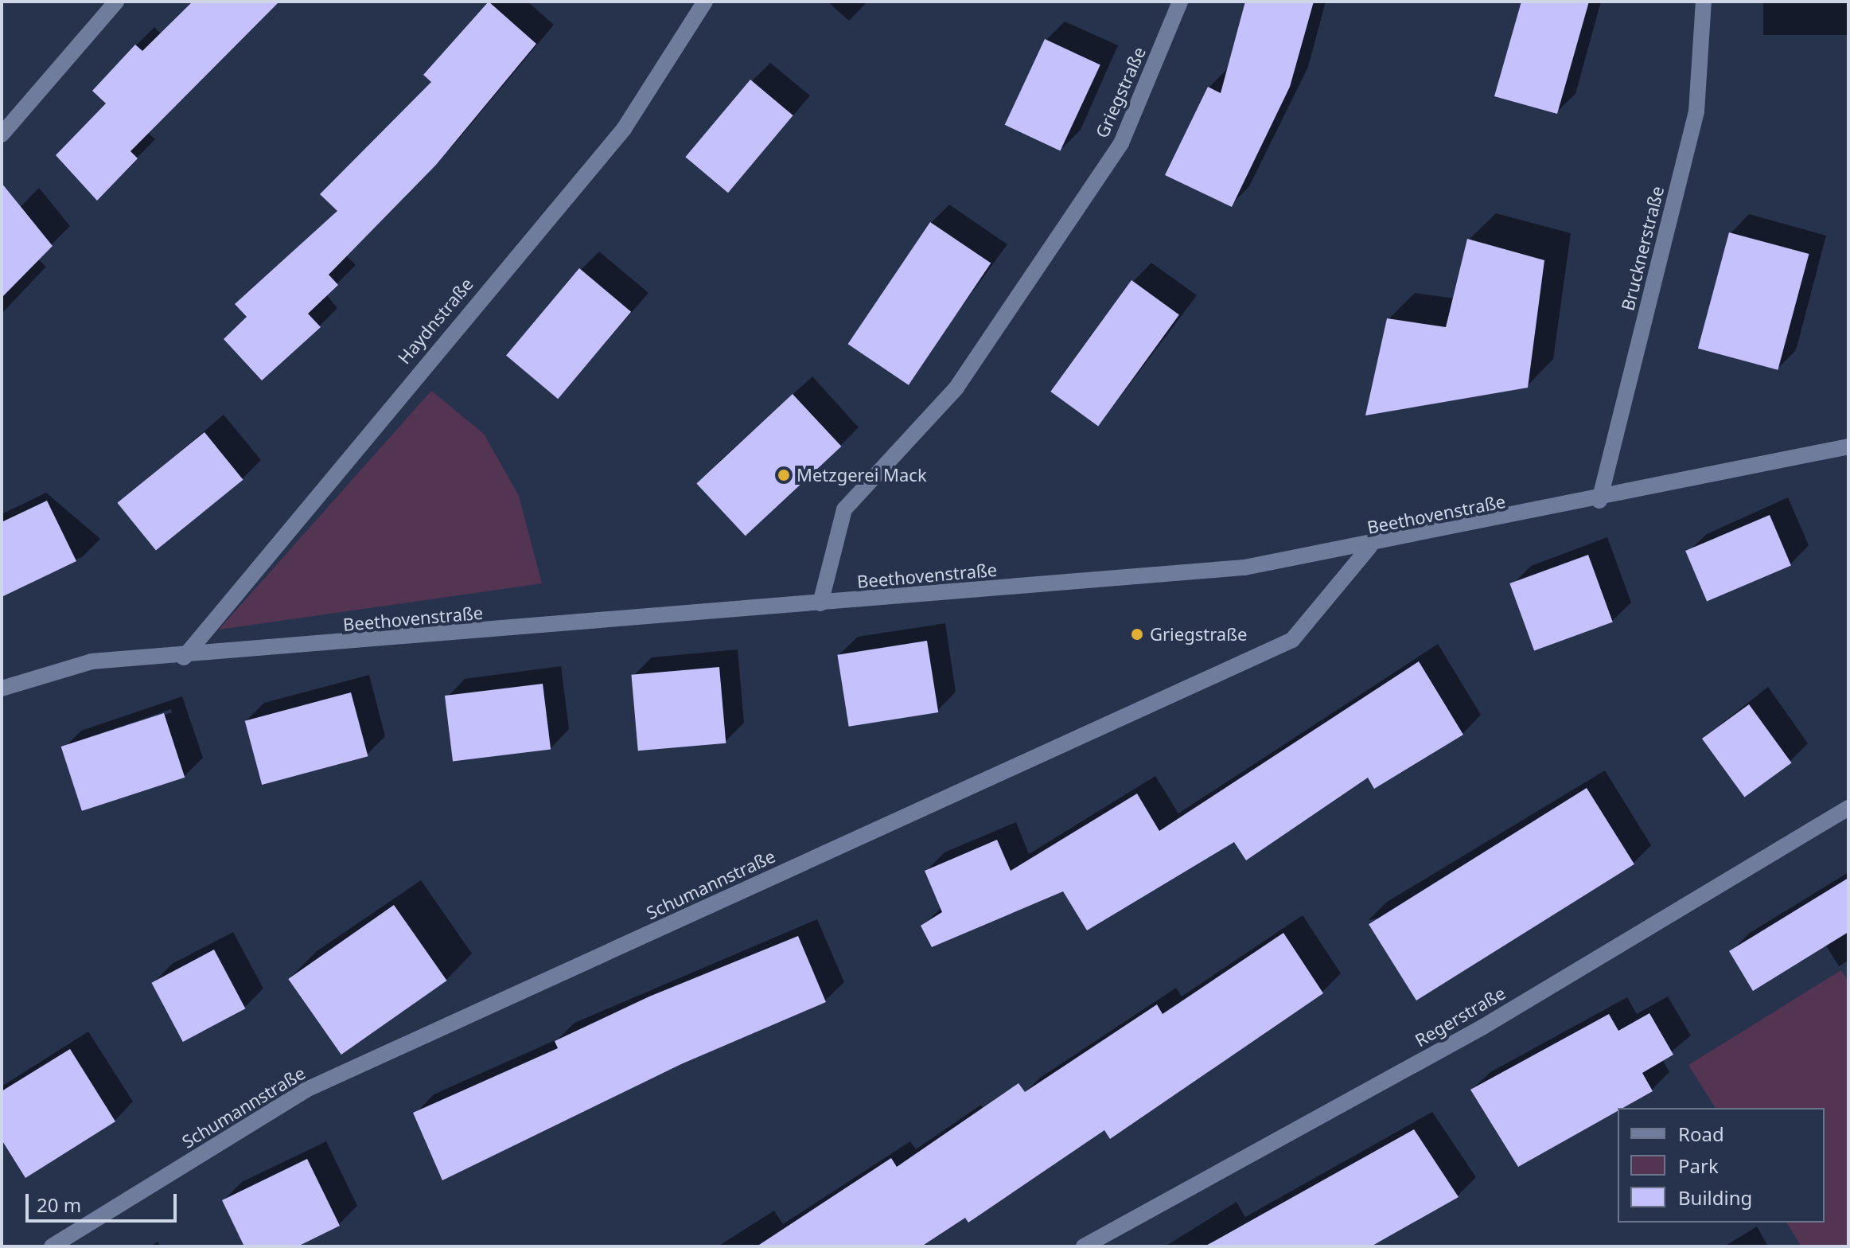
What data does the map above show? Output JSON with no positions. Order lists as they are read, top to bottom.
{
  "streets": {
    "street": [
      "Griegstraße",
      "Brucknerstraße",
      "Haydnstraße",
      "Beethovenstraße",
      "Schumannstraße",
      "Regerstraße"
    ]
  },
  "crossings": [
    ["Griegstraße", "Beethovenstraße"],
    ["Brucknerstraße", "Beethovenstraße"],
    ["Haydnstraße", "Beethovenstraße"],
    ["Beethovenstraße", "Schumannstraße"]
  ],
  "places": ["Metzgerei Mack", "Griegstraße"],
  "legend": ["Road", "Park", "Building"],
  "scale_bar": "20 m"
}
